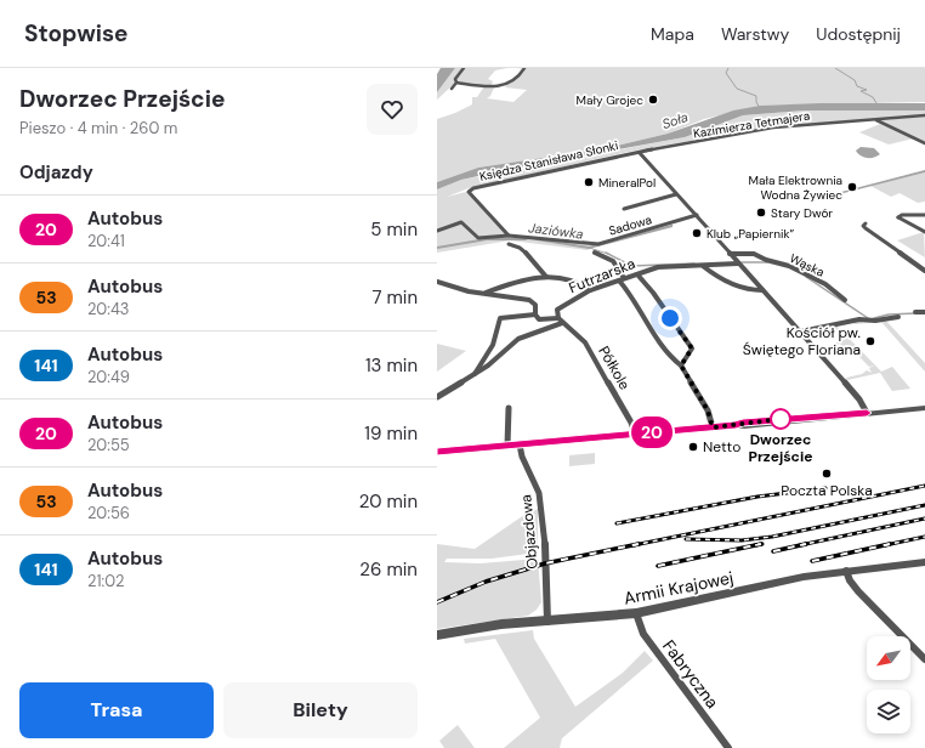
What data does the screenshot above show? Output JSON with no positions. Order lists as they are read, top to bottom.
{
  "streets": {
    "street": [
      "Kazimierza Tetmajera",
      "Księdza Stanisława Słonki",
      "Sadowa",
      "Wąska",
      "Futrzarska",
      "Półkole",
      "Objazdowa",
      "Armii Krajowej",
      "Fabryczna"
    ]
  },
  "crossings": [
    ["Kazimierza Tetmajera", "Księdza Stanisława Słonki"],
    ["Księdza Stanisława Słonki", "Sadowa"],
    ["Księdza Stanisława Słonki", "Wąska"],
    ["Księdza Stanisława Słonki", "Futrzarska"],
    ["Futrzarska", "Półkole"],
    ["Objazdowa", "Armii Krajowej"],
    ["Armii Krajowej", "Fabryczna"]
  ],
  "water": ["Soła", "Jaziówka"],
  "places": [
    "Mały Grojec",
    "MineralPol",
    "Mała Elektrownia Wodna Żywiec",
    "Stary Dwór",
    "Klub „Papiernik”",
    "Kościół pw. Świętego Floriana",
    "Dworzec Przejście",
    "Netto",
    "Poczta Polska"
  ],
  "lines": ["bus line 20"],
  "north": "bottom left",
  "page": {
    "header": "Stopwise",
    "nav": ["Mapa", "Warstwy", "Udostępnij"],
    "heading": [
      ["Dworzec Przejście", "Pieszo · 4 min · 260 m"],
      "Odjazdy"
    ],
    "on_map": "20",
    "list": [
      {
        "mark": "20",
        "name": "Autobus",
        "note": "20:41",
        "value": "5 min"
      },
      {
        "mark": "53",
        "name": "Autobus",
        "note": "20:43",
        "value": "7 min"
      },
      {
        "mark": "141",
        "name": "Autobus",
        "note": "20:49",
        "value": "13 min"
      },
      {
        "mark": "20",
        "name": "Autobus",
        "note": "20:55",
        "value": "19 min"
      },
      {
        "mark": "53",
        "name": "Autobus",
        "note": "20:56",
        "value": "20 min"
      },
      {
        "mark": "141",
        "name": "Autobus",
        "note": "21:02",
        "value": "26 min"
      }
    ],
    "buttons": ["Trasa", "Bilety"]
  }
}
